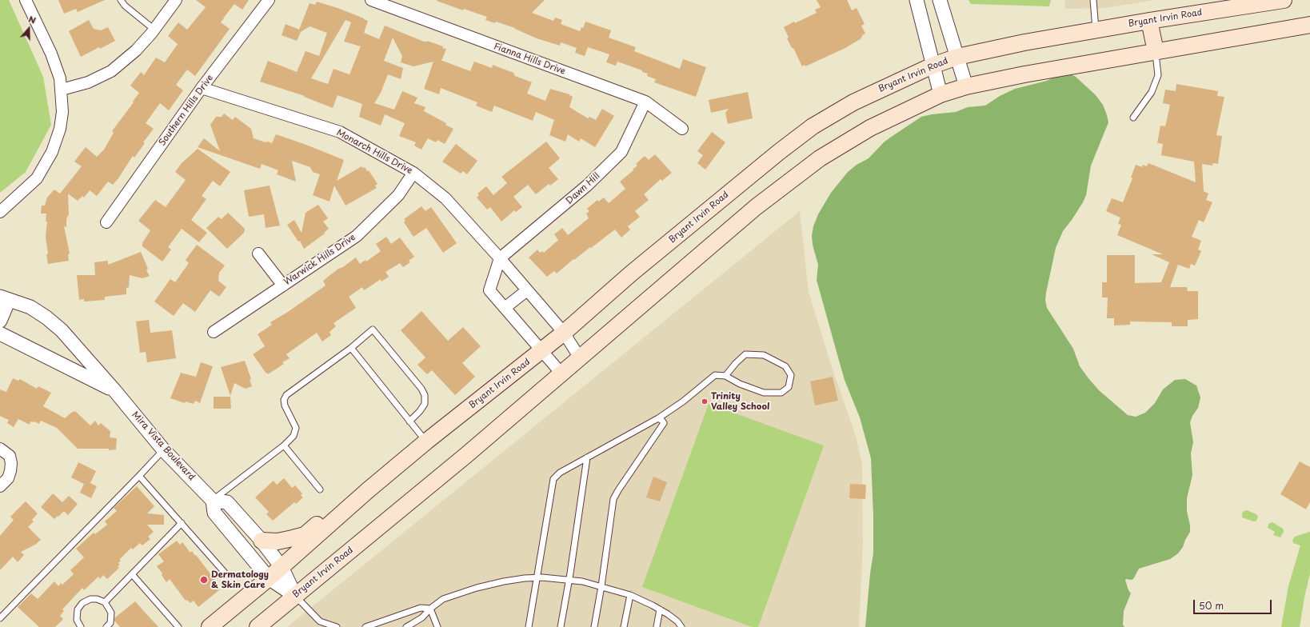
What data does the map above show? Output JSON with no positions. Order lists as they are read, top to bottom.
{
  "streets": {
    "main road": ["Bryant Irvin Road"],
    "street": [
      "Fianna Hills Drive",
      "Southern Hills Drive",
      "Monarch Hills Drive",
      "Dawn Hill",
      "Warwick Hills Drive",
      "Mira Vista Boulevard"
    ]
  },
  "crossings": [
    ["Bryant Irvin Road", "Monarch Hills Drive"],
    ["Bryant Irvin Road", "Mira Vista Boulevard"],
    ["Fianna Hills Drive", "Dawn Hill"],
    ["Southern Hills Drive", "Monarch Hills Drive"],
    ["Monarch Hills Drive", "Dawn Hill"],
    ["Monarch Hills Drive", "Warwick Hills Drive"]
  ],
  "places": ["Trinity Valley School", "Dermatology & Skin Care"],
  "scale_bar": "50 m",
  "north": "top"
}
